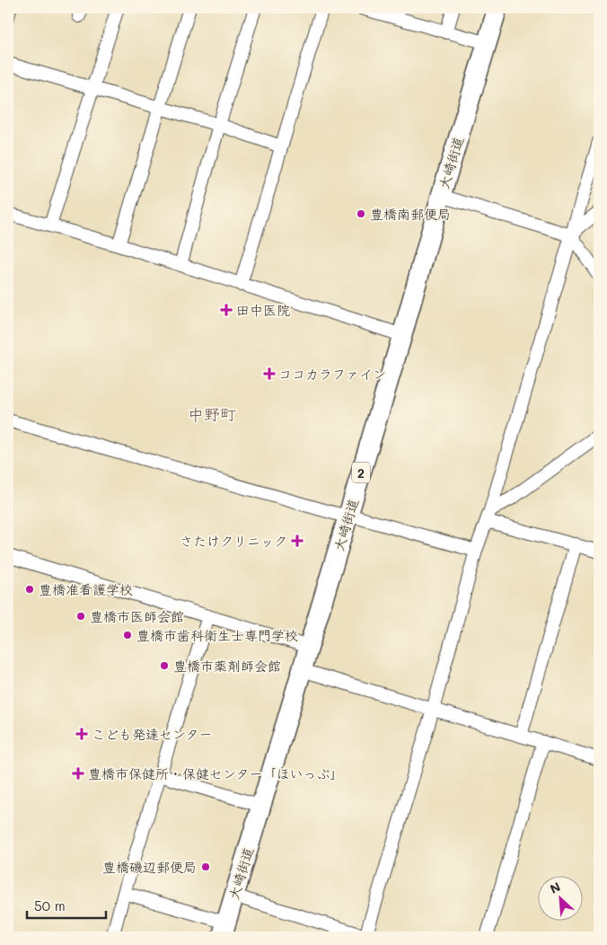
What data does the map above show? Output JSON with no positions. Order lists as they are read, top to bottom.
{
  "streets": {
    "main road": ["大崎街道", "2"]
  },
  "districts": ["中野町"],
  "places": {
    "other": [
      "豊橋南郵便局",
      "豊橋准看護学校",
      "豊橋市医師会館",
      "豊橋市歯科衛生士専門学校",
      "豊橋市薬剤師会館",
      "豊橋磯辺郵便局"
    ],
    "health": [
      "田中医院",
      "ココカラファイン",
      "さたけクリニック",
      "こども発達センター",
      "豊橋市保健所・保健センター「ほいっぷ」"
    ]
  },
  "scale_bar": "50 m",
  "north": "top left"
}
